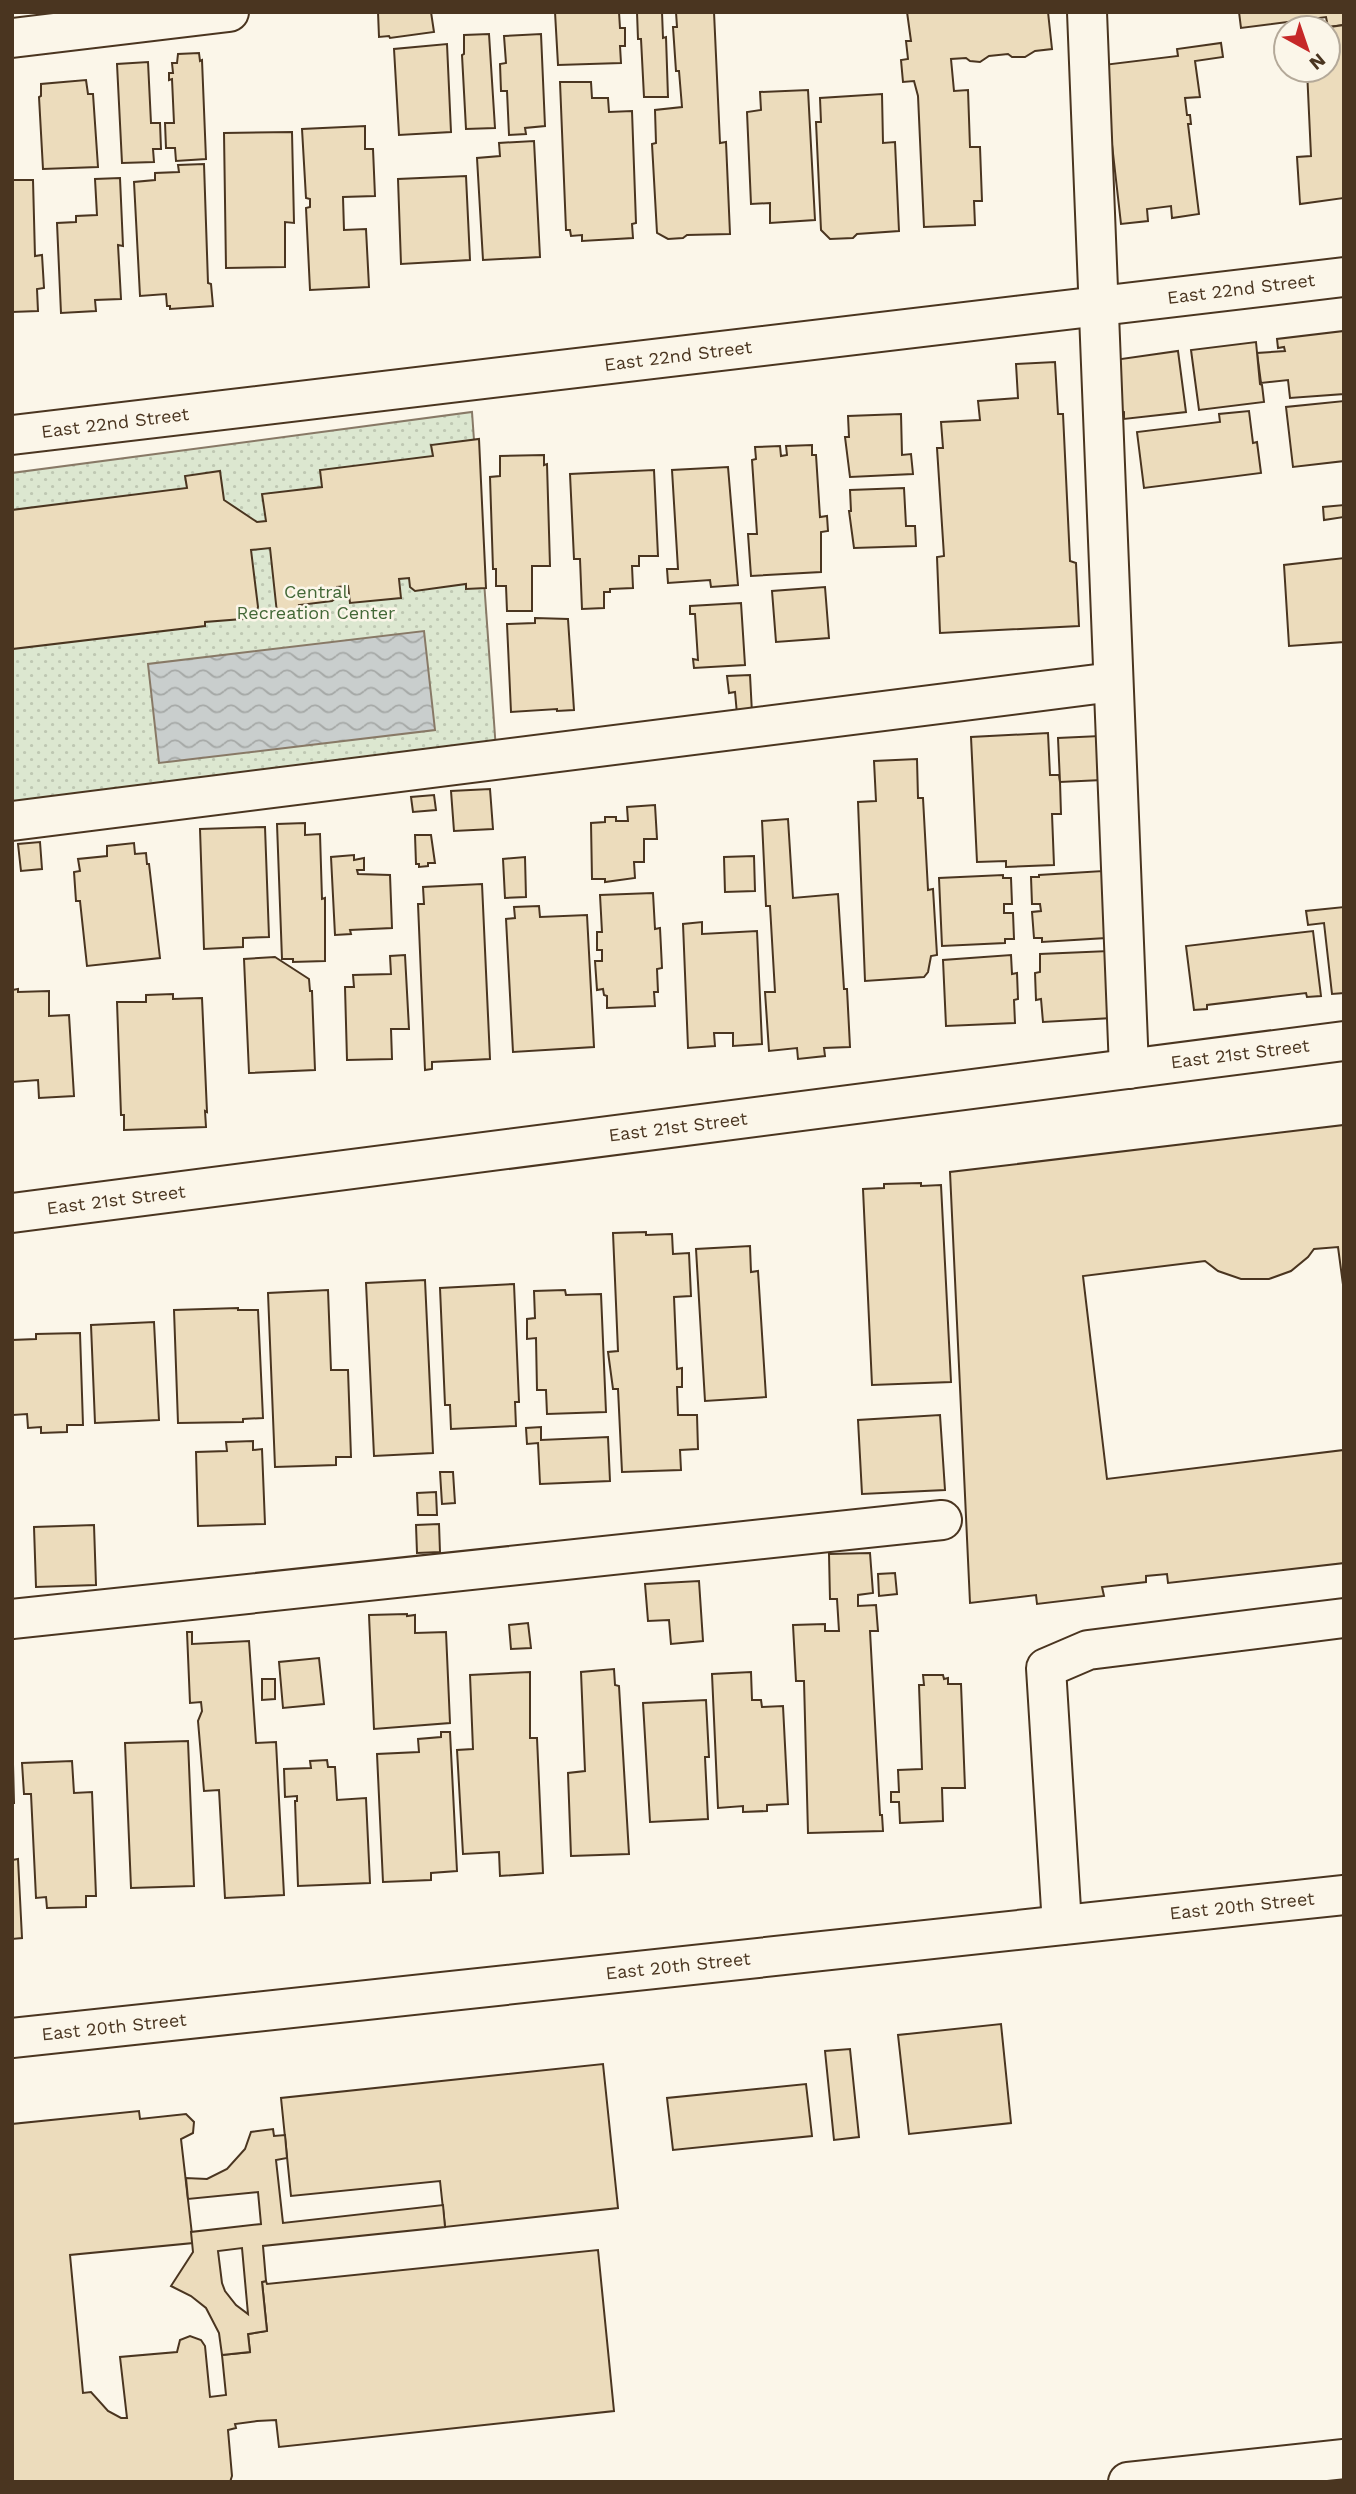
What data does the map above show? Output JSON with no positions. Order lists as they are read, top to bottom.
{
  "streets": {
    "street": ["East 22nd Street", "East 21st Street", "East 20th Street"]
  },
  "parks": ["Central Recreation Center"],
  "north": "bottom right"
}
